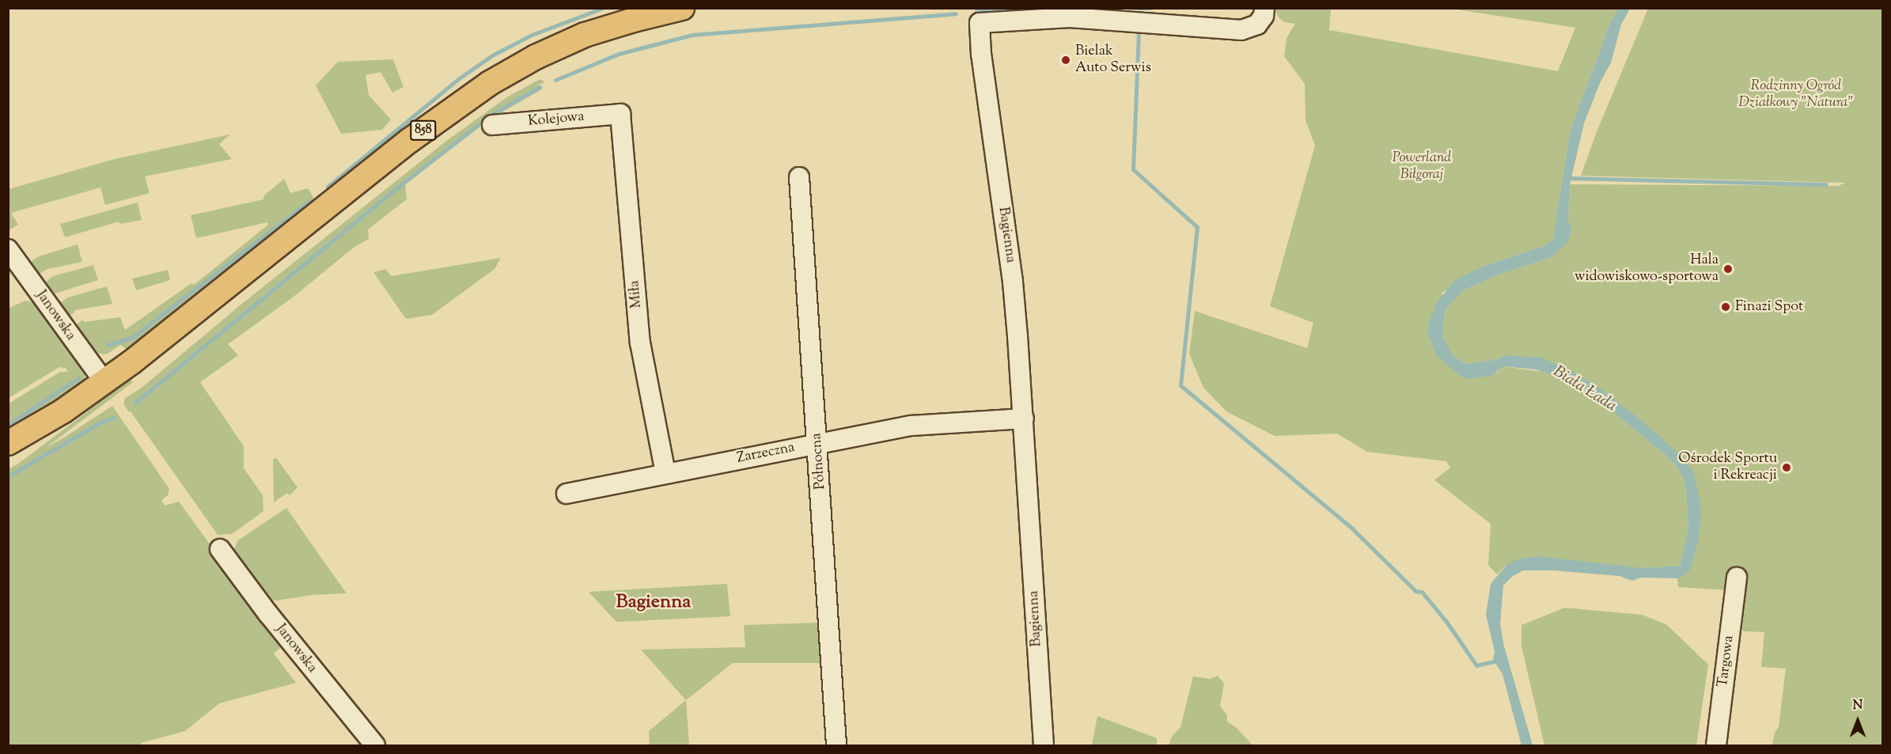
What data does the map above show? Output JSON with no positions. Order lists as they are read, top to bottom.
{
  "streets": {
    "main road": ["858"],
    "street": [
      "Kolejowa",
      "Bagienna",
      "Miła",
      "Janowska",
      "Zarzeczna",
      "Północna",
      "Targowa"
    ]
  },
  "crossings": [
    ["Kolejowa", "Miła"],
    ["858", "Janowska"],
    ["Bagienna", "Zarzeczna"],
    ["Miła", "Zarzeczna"],
    ["Zarzeczna", "Północna"]
  ],
  "districts": ["Bagienna"],
  "water": ["Biała Łada"],
  "parks": ["Rodzinny Ogród Działkowy \"Natura\"", "Powerland Biłgoraj"],
  "places": [
    "Bielak Auto Serwis",
    "Hala widowiskowo-sportowa",
    "Finazi Spot",
    "Ośrodek Sportu i Rekreacji"
  ],
  "north": "top"
}
